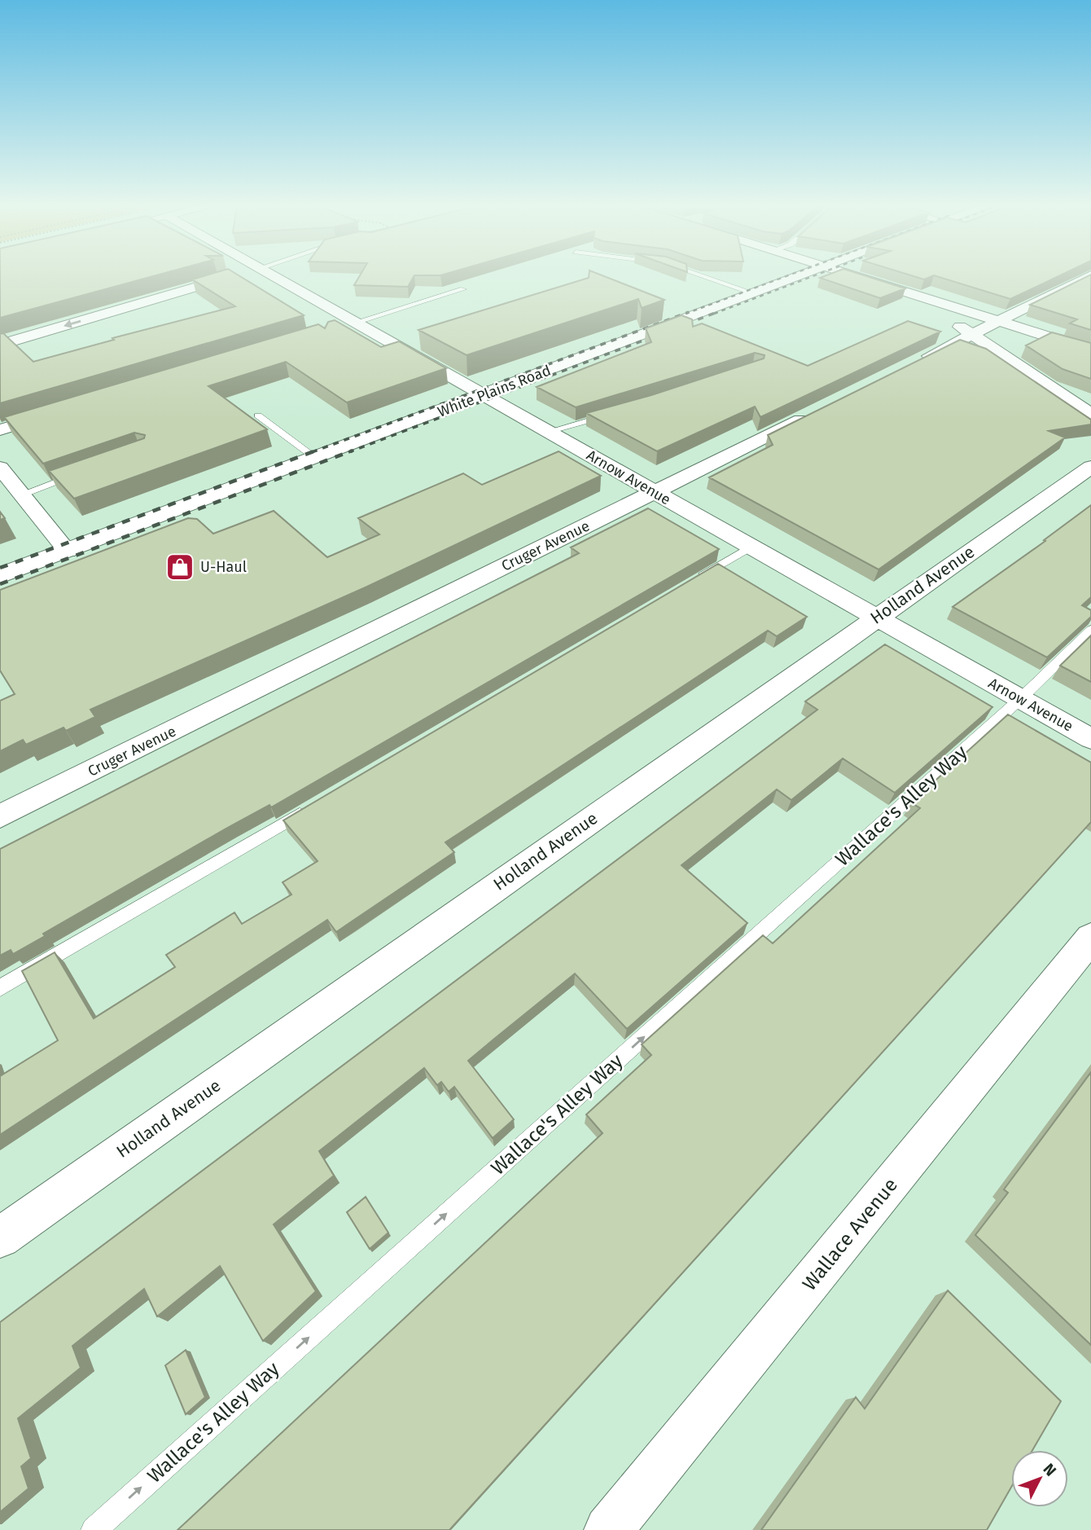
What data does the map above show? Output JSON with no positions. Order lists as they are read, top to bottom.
{
  "streets": {
    "main road": ["White Plains Road"],
    "street": [
      "Arnow Avenue",
      "Cruger Avenue",
      "Holland Avenue",
      "Wallace Avenue"
    ],
    "lane": ["Wallace's Alley Way"]
  },
  "crossings": [
    ["White Plains Road", "Arnow Avenue"],
    ["Arnow Avenue", "Cruger Avenue"],
    ["Arnow Avenue", "Holland Avenue"],
    ["Arnow Avenue", "Wallace's Alley Way"]
  ],
  "one_way": ["Wallace's Alley Way"],
  "places": {
    "shop": ["U-Haul"]
  },
  "north": "top right"
}
